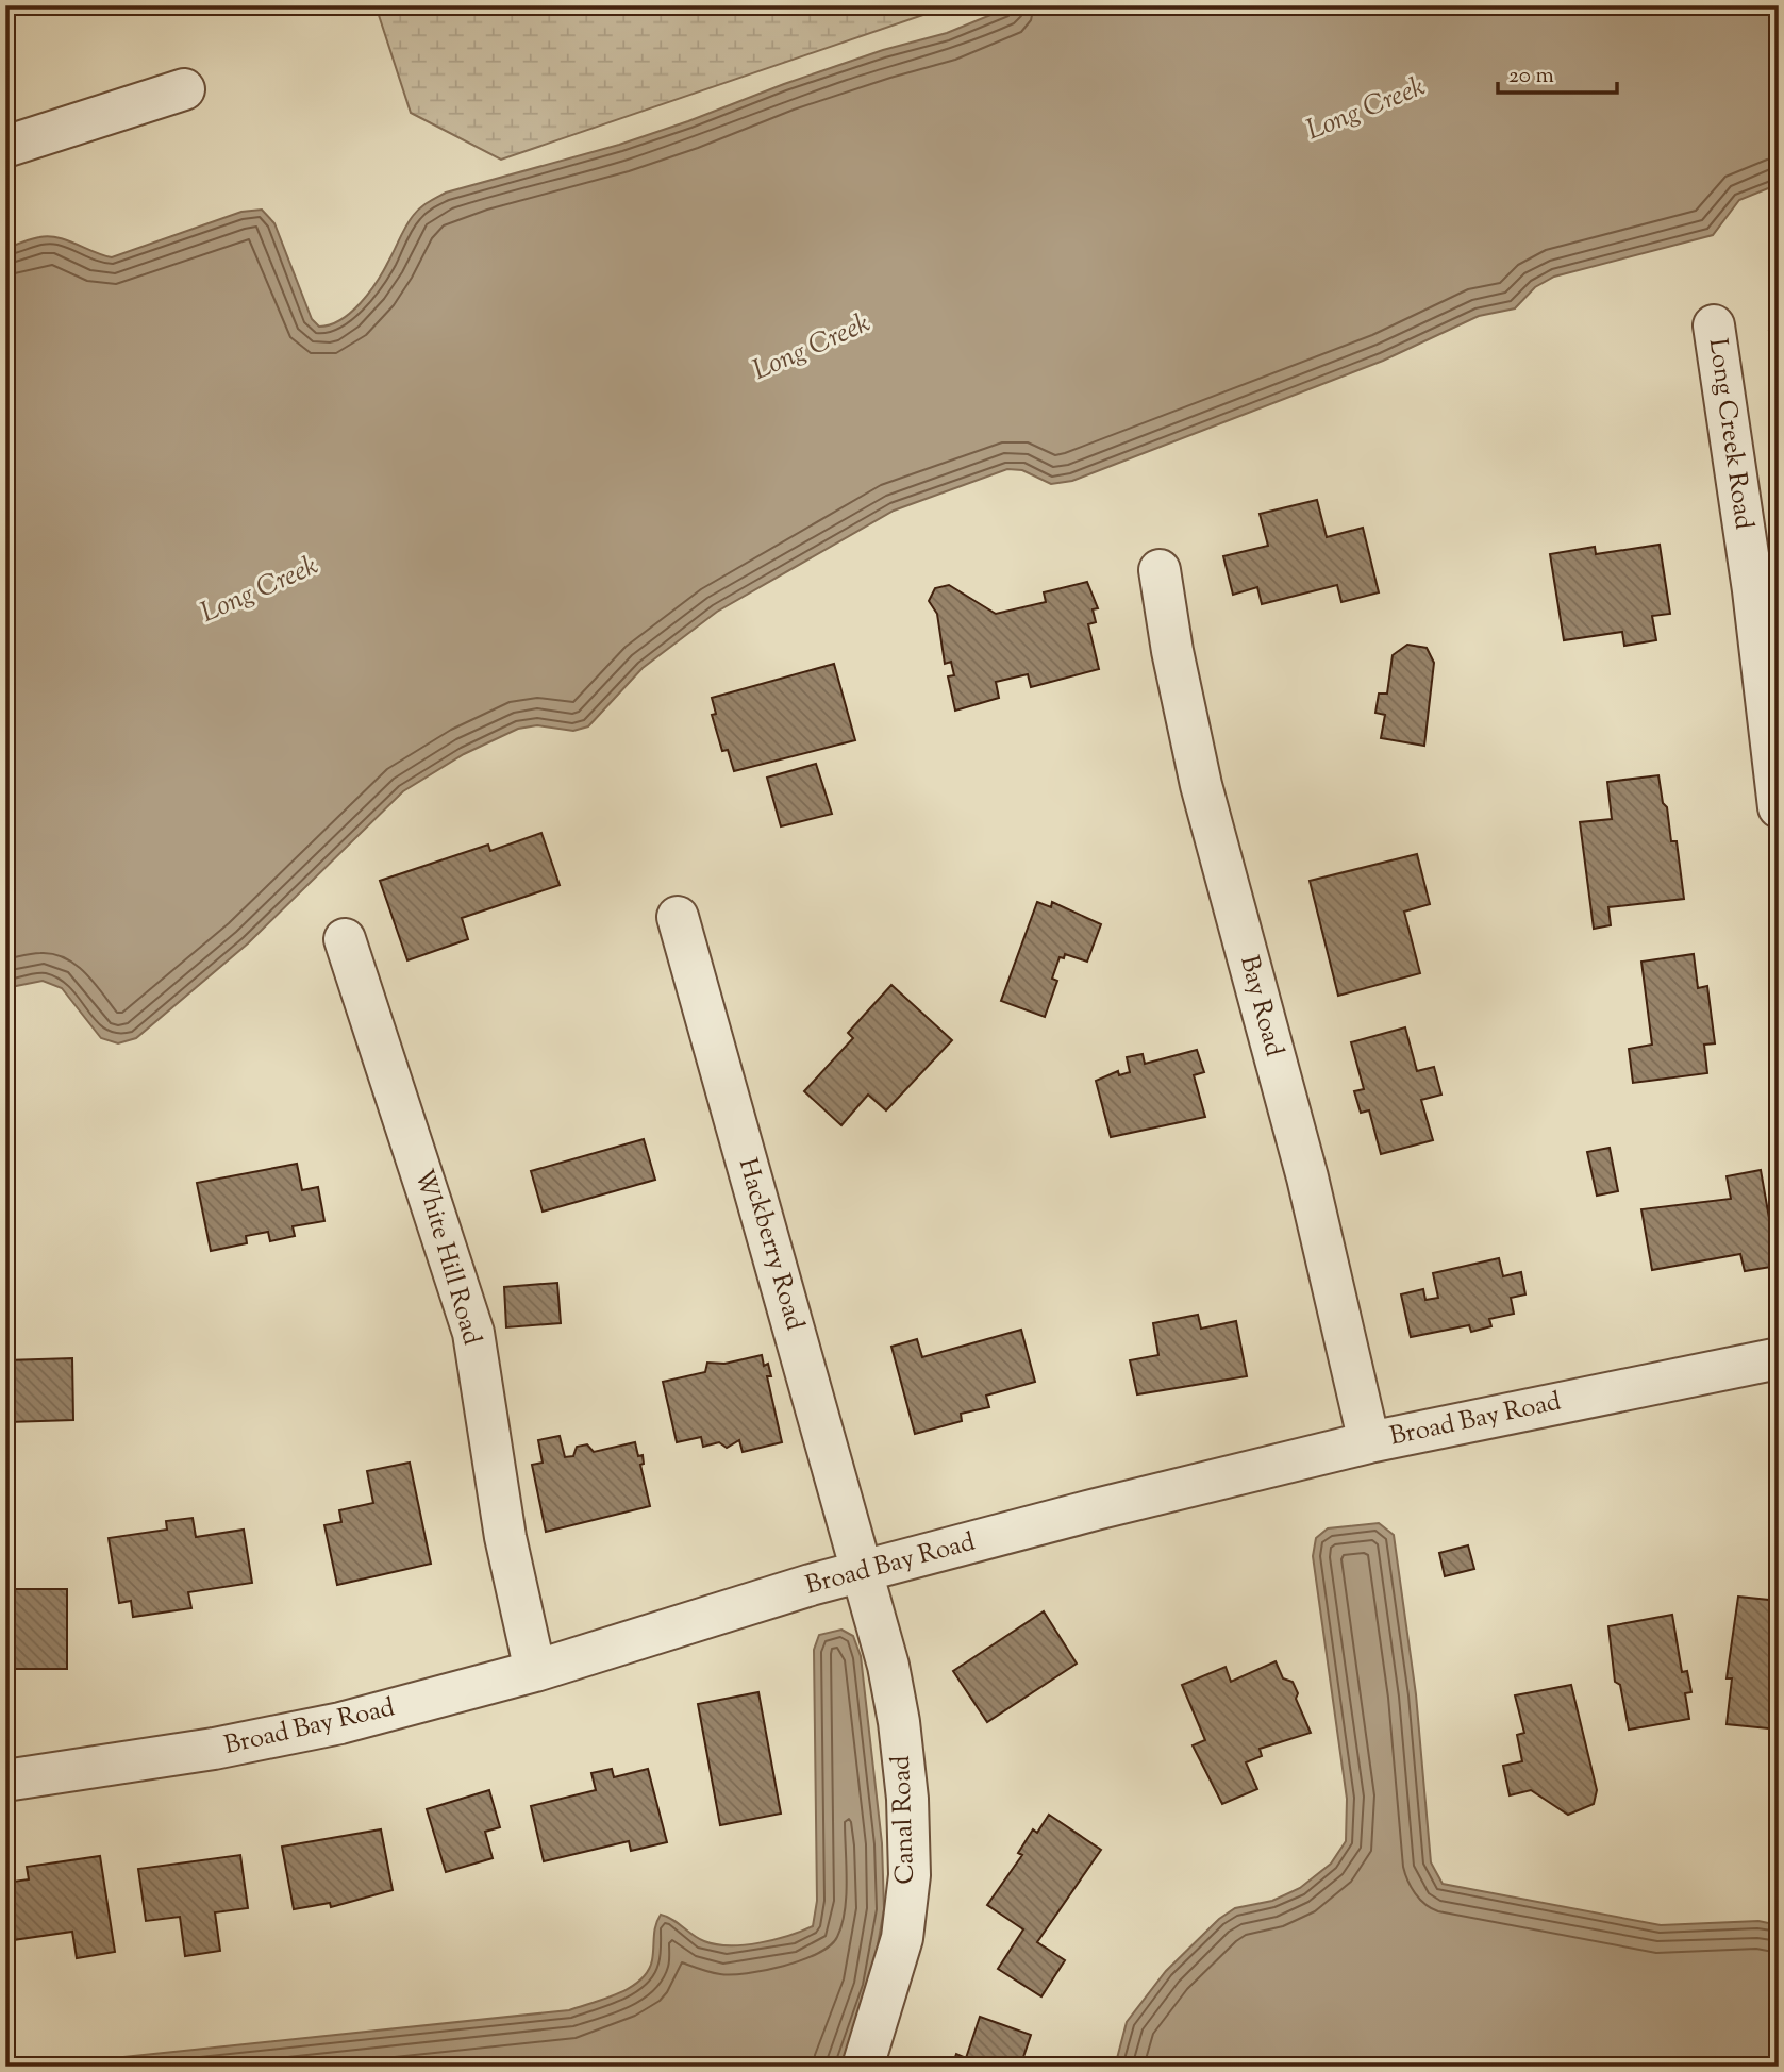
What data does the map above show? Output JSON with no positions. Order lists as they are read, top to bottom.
{
  "streets": {
    "street": [
      "Long Creek Road",
      "Bay Road",
      "Hackberry Road",
      "White Hill Road",
      "Broad Bay Road",
      "Canal Road"
    ]
  },
  "crossings": [
    ["Bay Road", "Broad Bay Road"],
    ["Hackberry Road", "Broad Bay Road"],
    ["Hackberry Road", "Canal Road"],
    ["White Hill Road", "Broad Bay Road"],
    ["Broad Bay Road", "Canal Road"]
  ],
  "water": ["Long Creek"],
  "scale_bar": "20 m"
}
